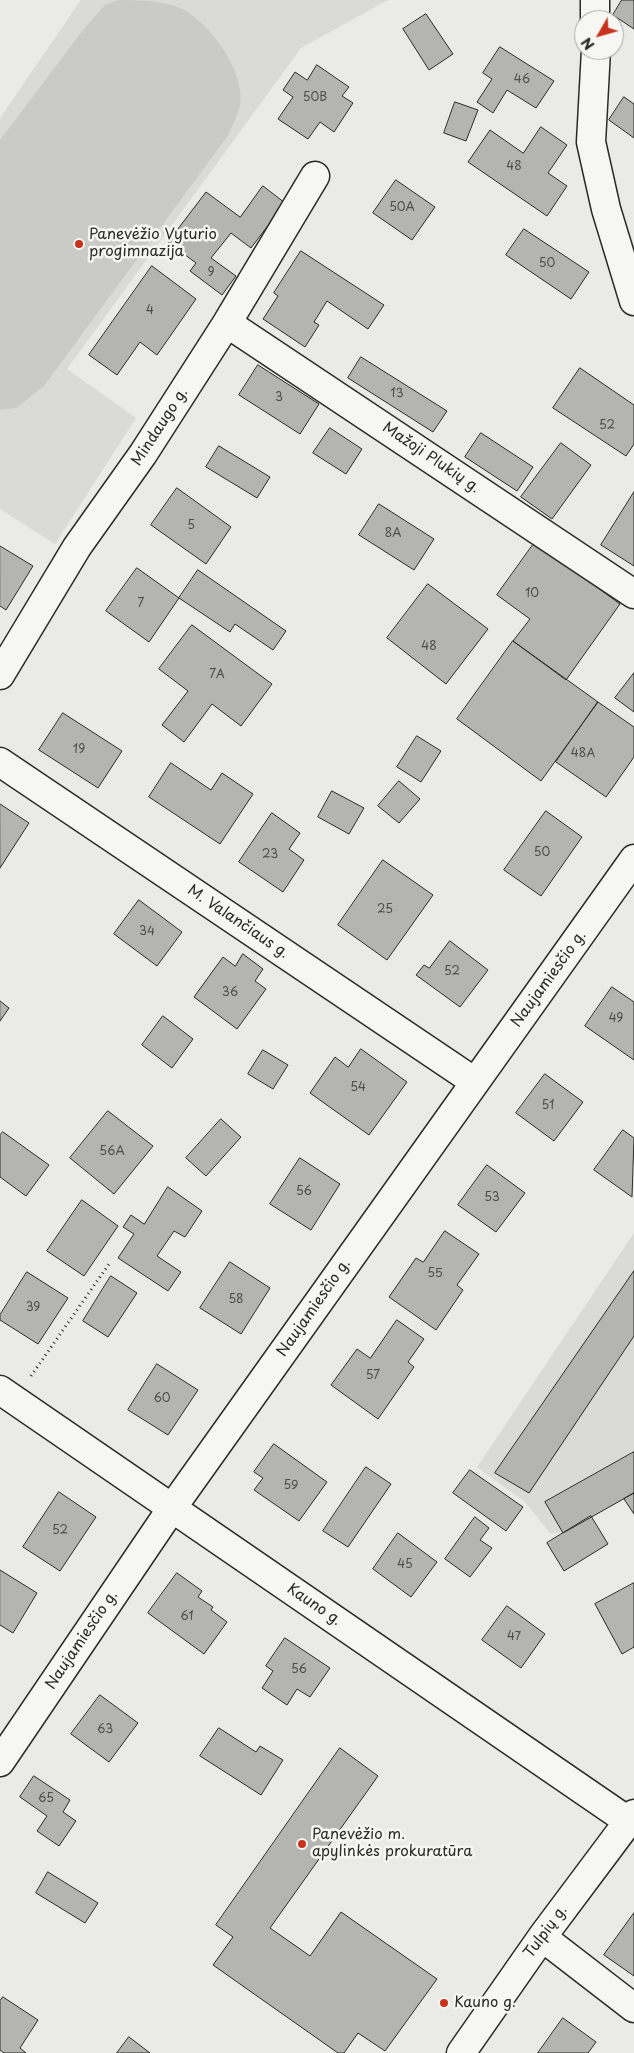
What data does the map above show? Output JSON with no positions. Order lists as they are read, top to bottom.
{
  "streets": {
    "street": [
      "Mindaugo g.",
      "Mažoji Plukių g.",
      "M. Valančiaus g.",
      "Naujamiesčio g.",
      "Kauno g.",
      "Tulpių g."
    ]
  },
  "crossings": [
    ["Mindaugo g.", "Mažoji Plukių g."],
    ["M. Valančiaus g.", "Naujamiesčio g."],
    ["Naujamiesčio g.", "Kauno g."],
    ["Kauno g.", "Tulpių g."]
  ],
  "places": ["Panevėžio Vyturio progimnazija", "Panevėžio m. apylinkės prokuratūra", "Kauno g."],
  "house_numbers": [
    "46",
    "50B",
    "48",
    "50A",
    "50",
    "9",
    "4",
    "13",
    "3",
    "52",
    "5",
    "8A",
    "10",
    "7",
    "48",
    "7A",
    "19",
    "48A",
    "50",
    "23",
    "25",
    "34",
    "52",
    "36",
    "49",
    "54",
    "51",
    "56A",
    "56",
    "53",
    "55",
    "58",
    "39",
    "57",
    "60",
    "59",
    "52",
    "45",
    "61",
    "47",
    "56",
    "63",
    "65"
  ],
  "north": "bottom left"
}
